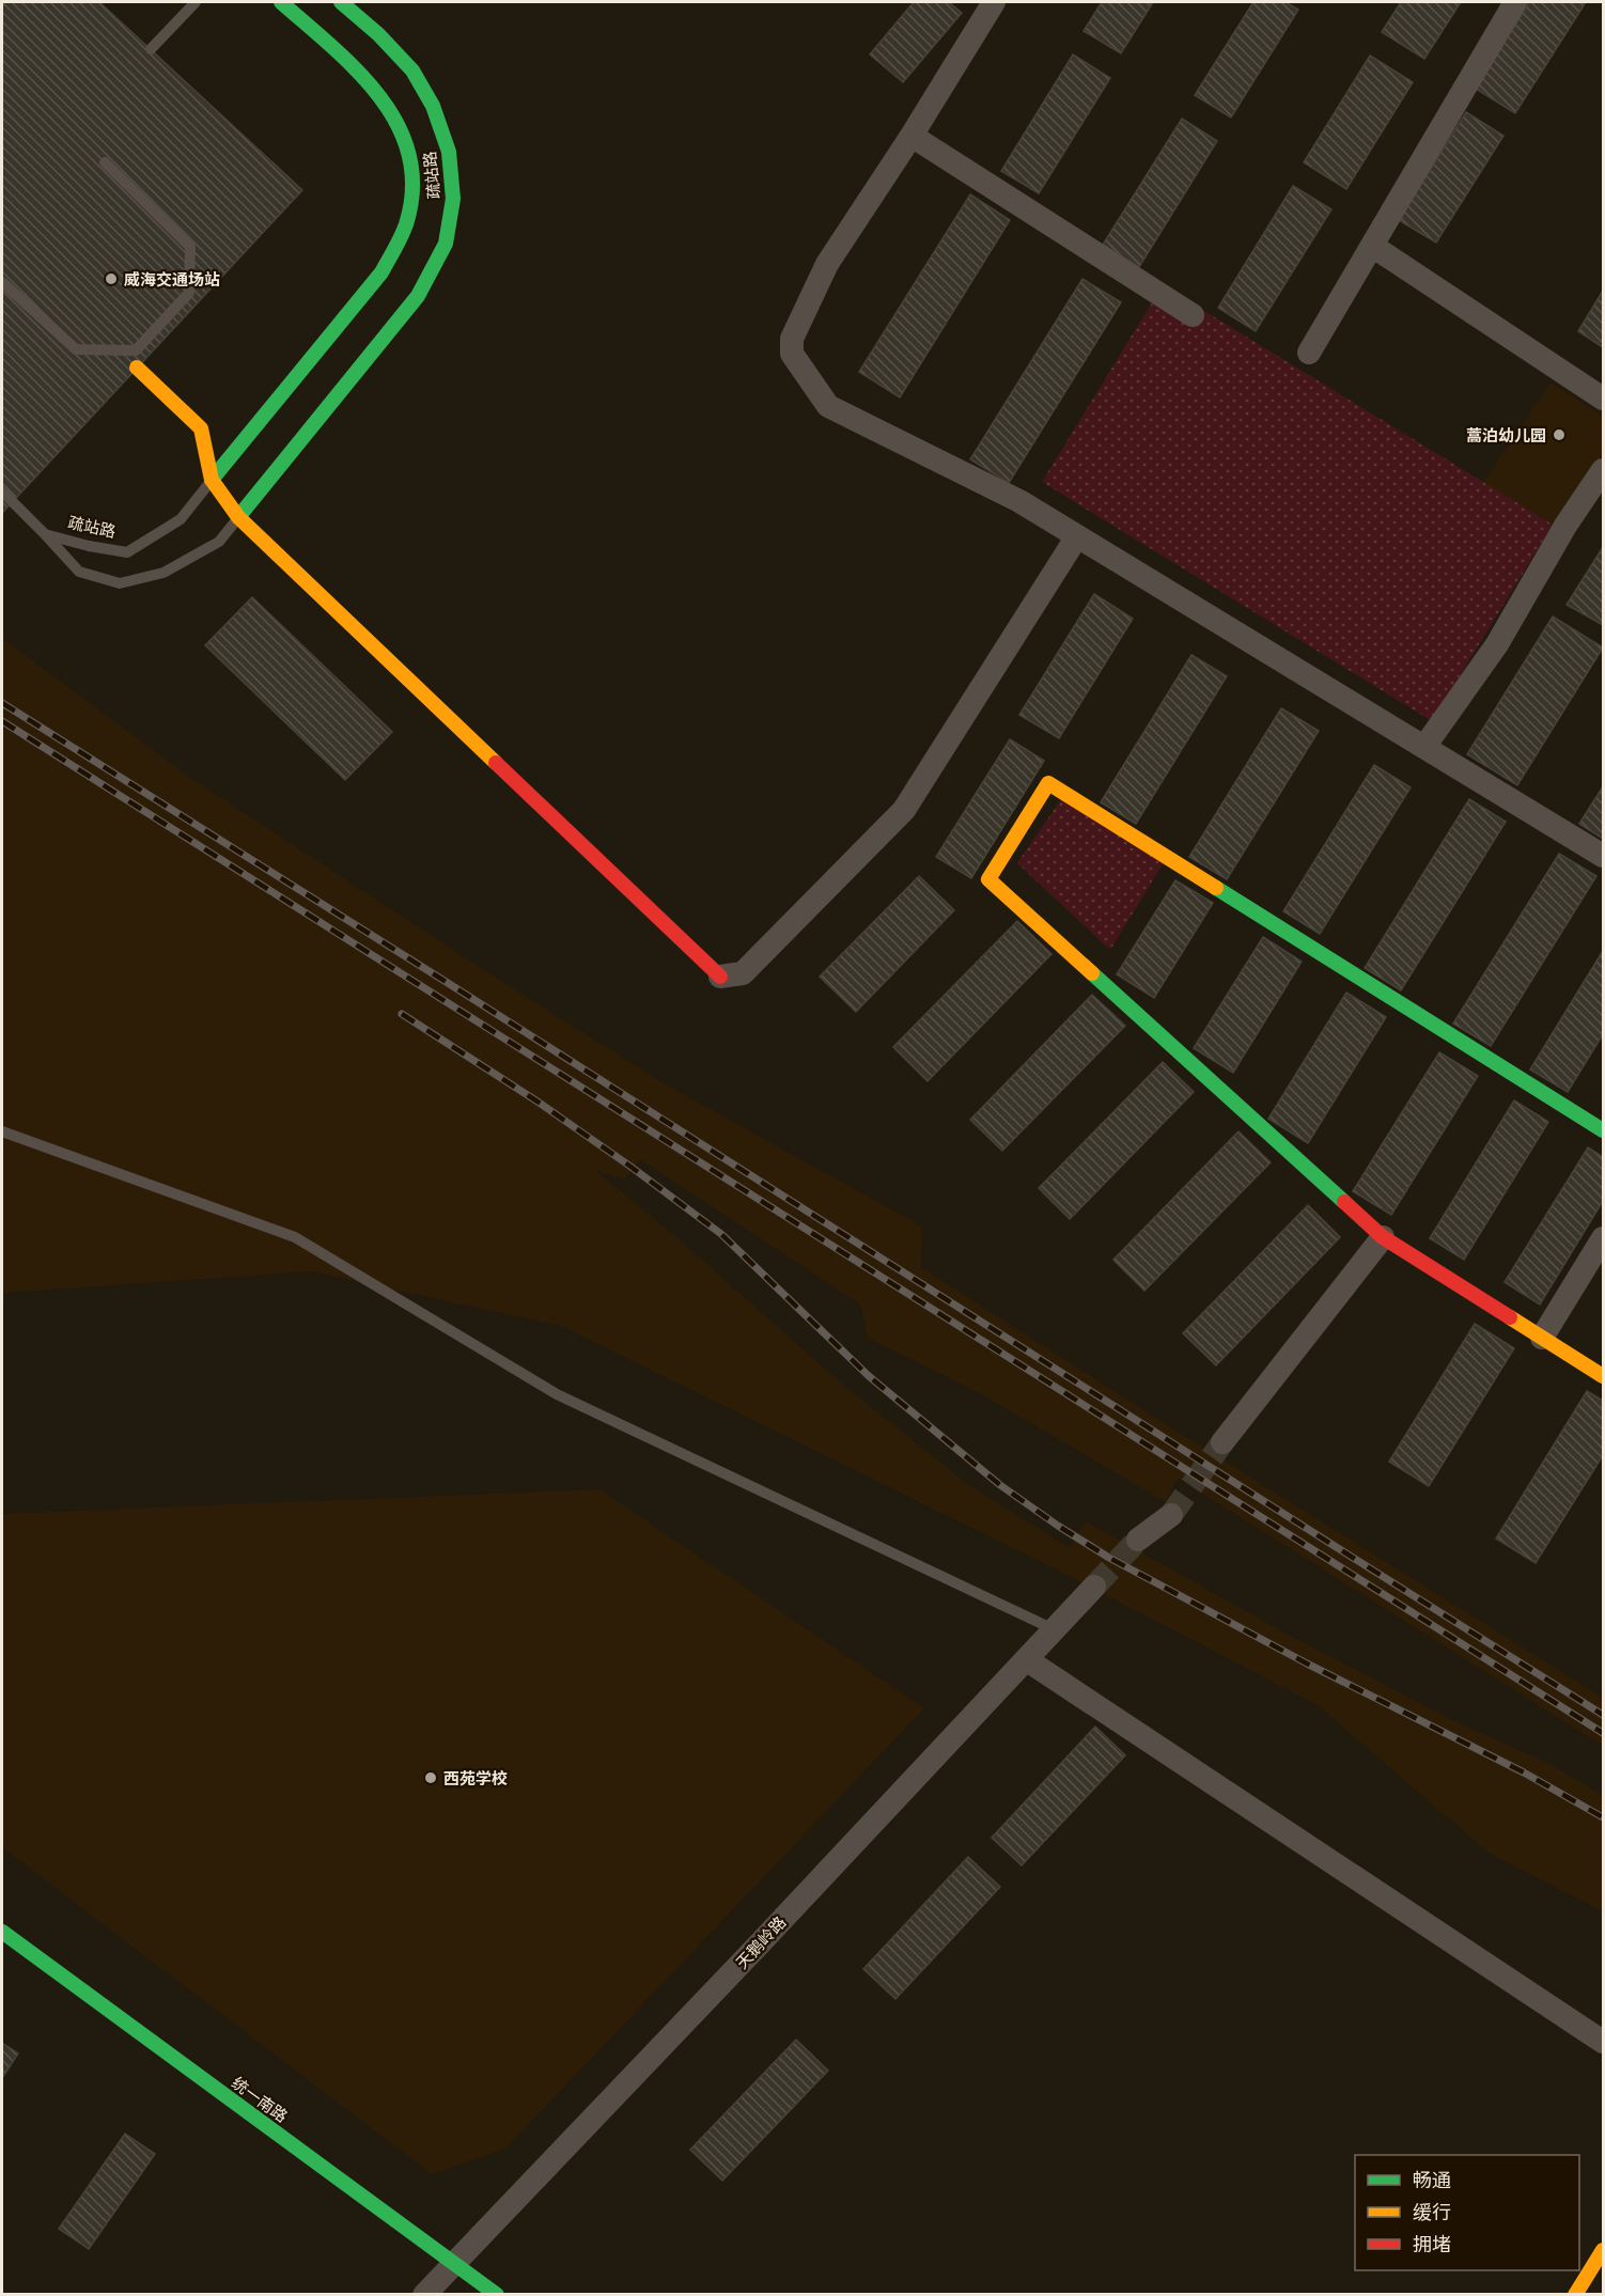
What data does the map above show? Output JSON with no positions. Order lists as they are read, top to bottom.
{
  "streets": {
    "street": ["疏站路", "天鹅岭路", "统一南路"]
  },
  "crossings": [
    ["天鹅岭路", "统一南路"]
  ],
  "places": ["威海交通场站", "蒿泊幼儿园", "西苑学校"],
  "legend": ["畅通", "缓行", "拥堵"]
}
